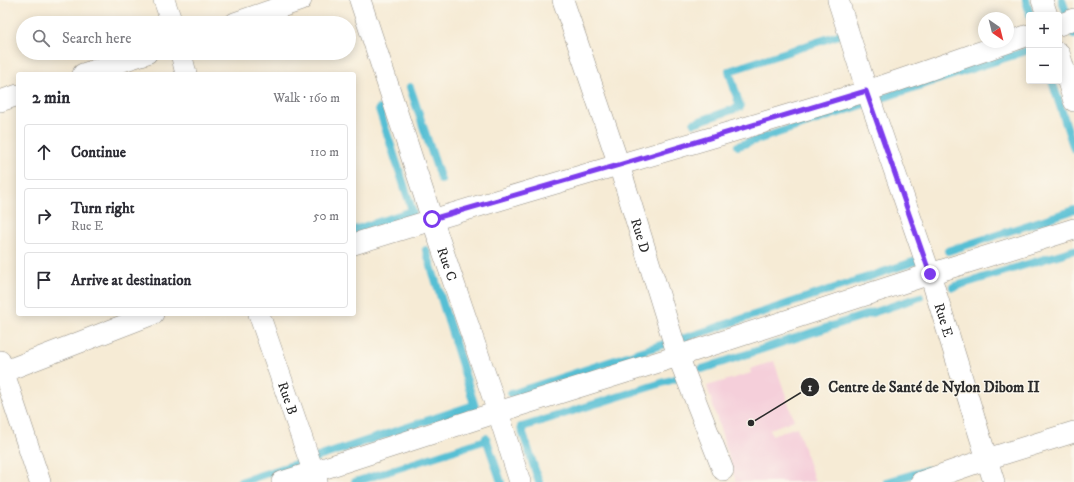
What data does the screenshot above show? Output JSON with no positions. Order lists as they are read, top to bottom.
{
  "streets": {
    "street": [
      "Rue D",
      "Rue C",
      "Rue E",
      "Rue B"
    ]
  },
  "places": ["Centre de Santé de Nylon Dibom II"],
  "north": "bottom right",
  "page": {
    "map_buttons": ["+", "−"],
    "search": "Search here",
    "heading": ["2 min", "Walk · 160 m"],
    "list": [
      ["Continue", "110 m"],
      ["Turn right", "Rue E", "50 m"],
      "Arrive at destination"
    ]
  }
}
